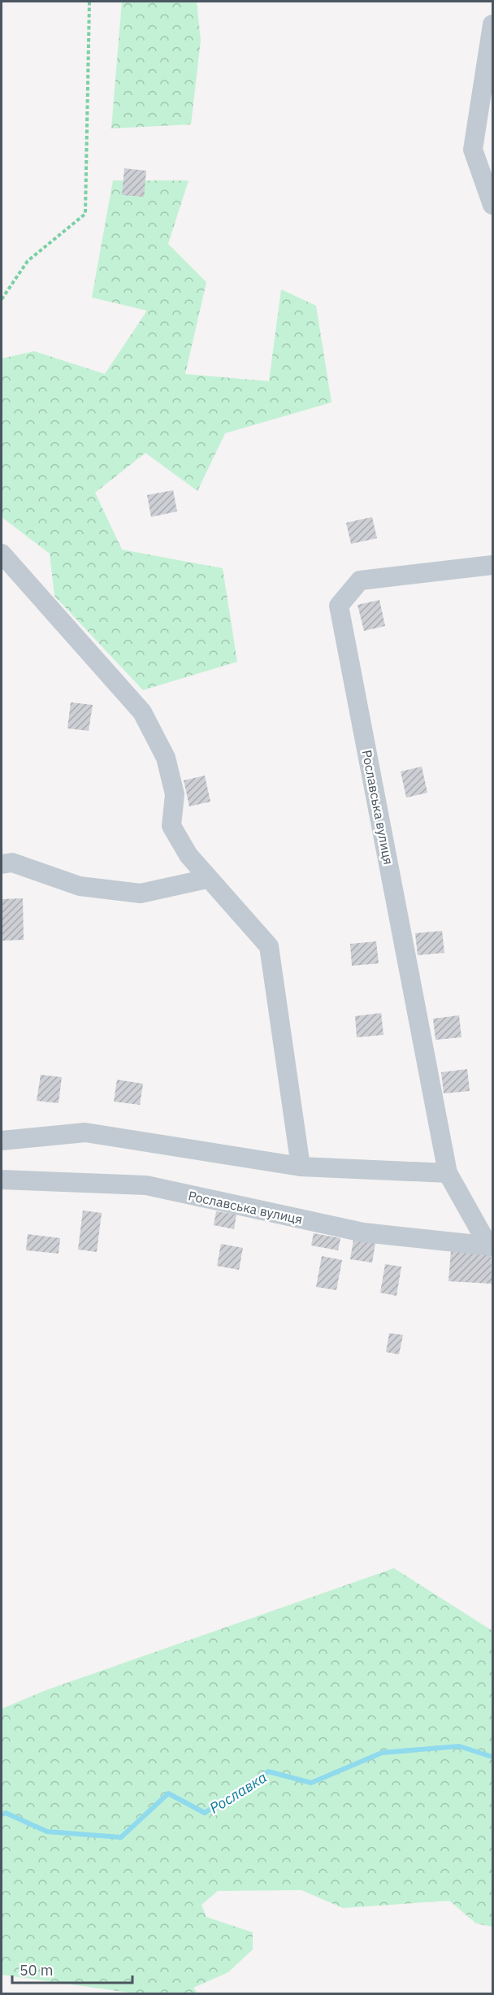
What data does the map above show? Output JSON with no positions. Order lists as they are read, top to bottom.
{
  "streets": {
    "street": ["Рославська вулиця"]
  },
  "water": ["Рославка"],
  "scale_bar": "50 m"
}
